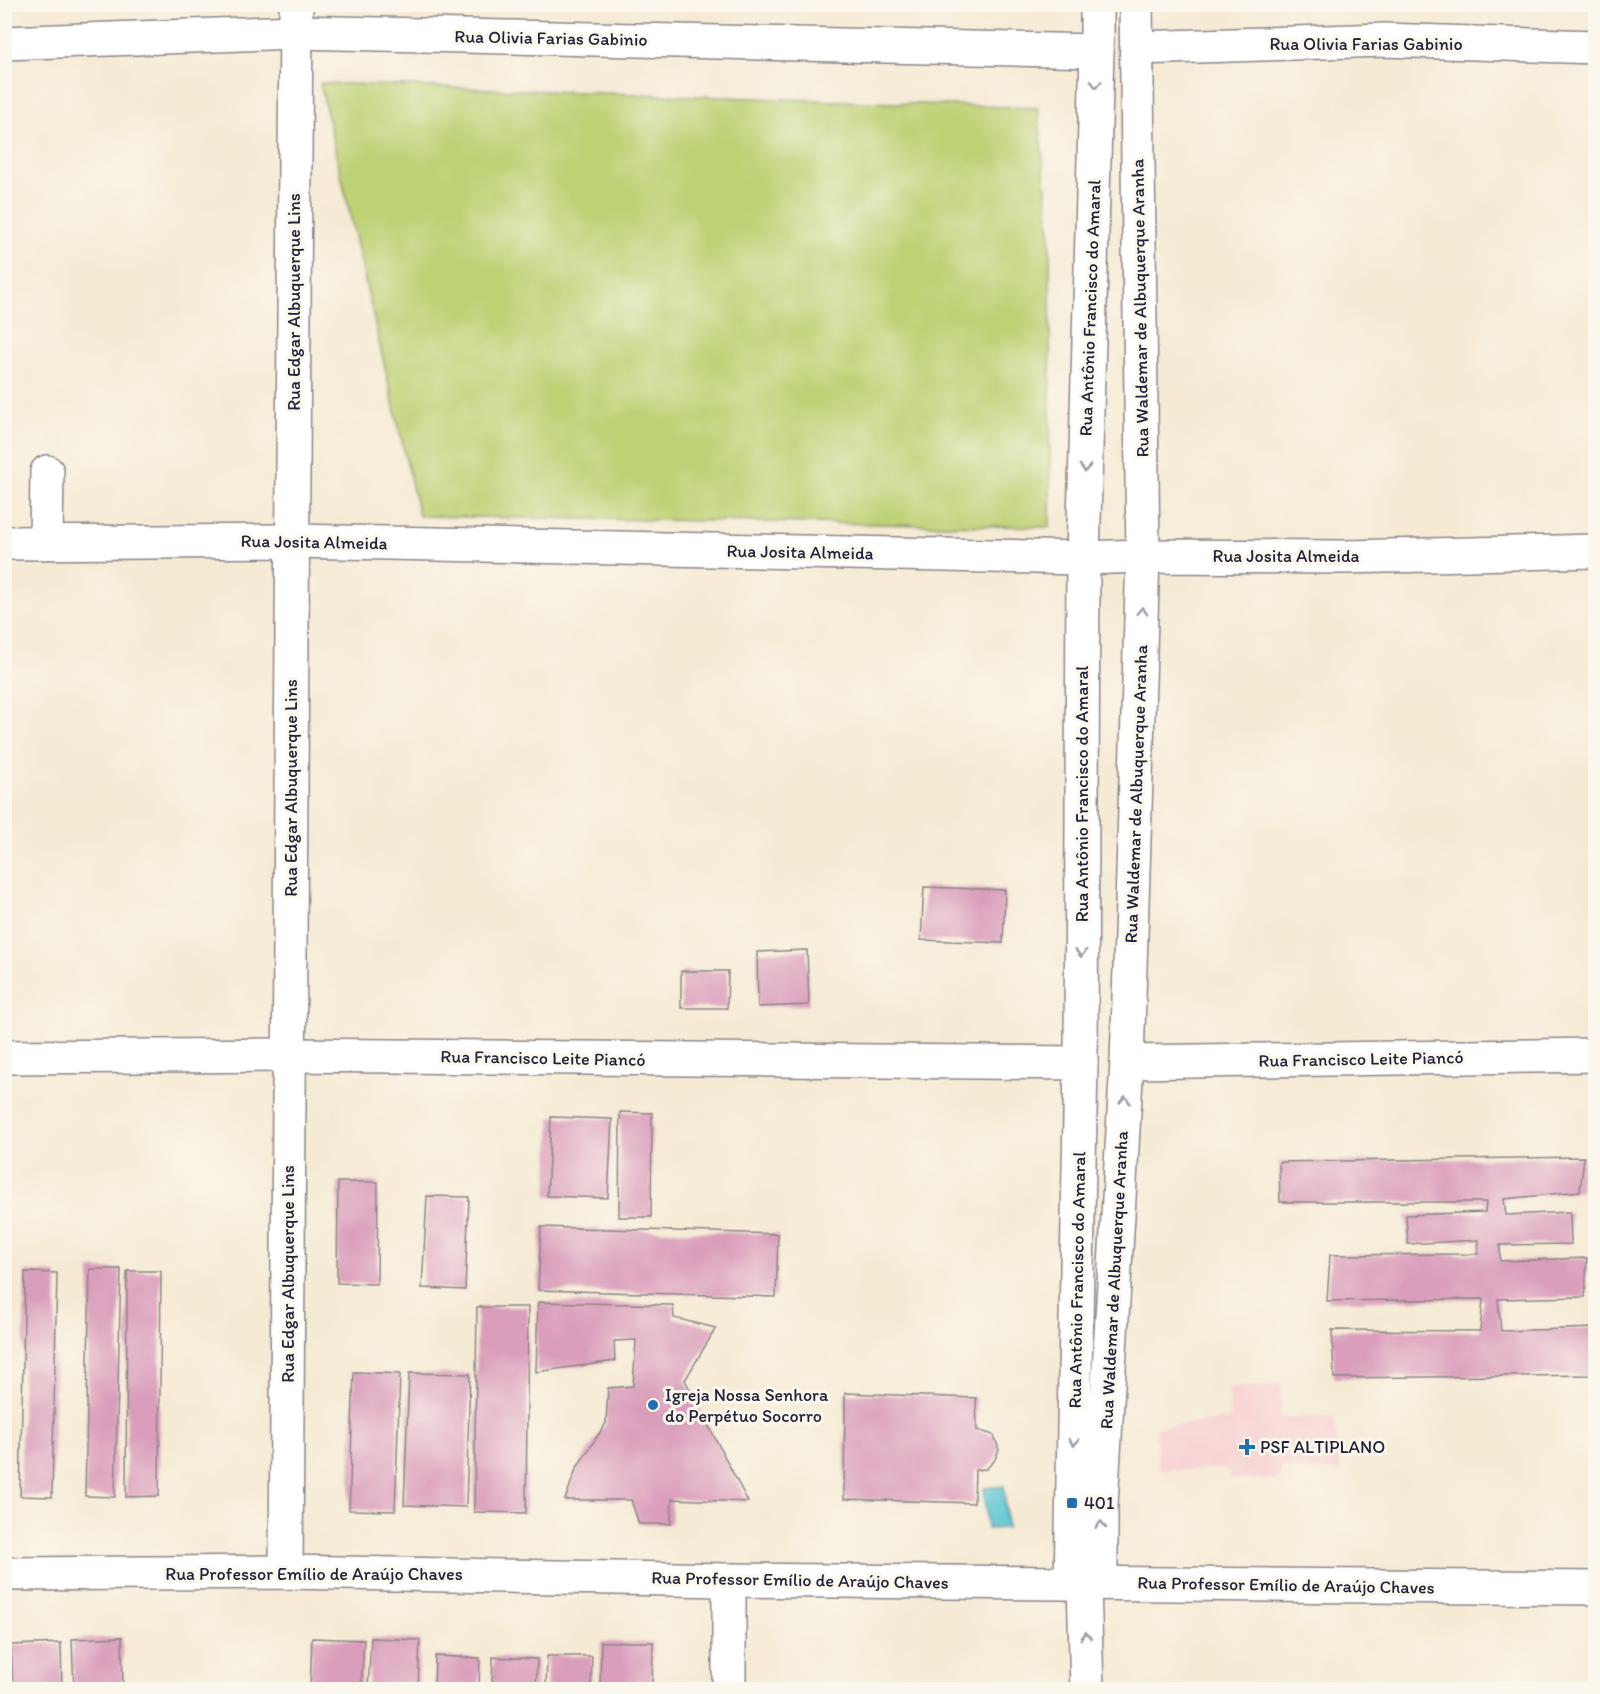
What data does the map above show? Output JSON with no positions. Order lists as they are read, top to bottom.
{
  "streets": {
    "street": [
      "Rua Olivia Farias Gabinio",
      "Rua Edgar Albuquerque Lins",
      "Rua Antônio Francisco do Amaral",
      "Rua Waldemar de Albuquerque Aranha",
      "Rua Josita Almeida",
      "Rua Francisco Leite Piancó",
      "Rua Professor Emílio de Araújo Chaves"
    ]
  },
  "crossings": [
    ["Rua Olivia Farias Gabinio", "Rua Edgar Albuquerque Lins"],
    ["Rua Olivia Farias Gabinio", "Rua Antônio Francisco do Amaral"],
    ["Rua Olivia Farias Gabinio", "Rua Waldemar de Albuquerque Aranha"],
    ["Rua Edgar Albuquerque Lins", "Rua Josita Almeida"],
    ["Rua Edgar Albuquerque Lins", "Rua Francisco Leite Piancó"],
    ["Rua Edgar Albuquerque Lins", "Rua Professor Emílio de Araújo Chaves"],
    ["Rua Antônio Francisco do Amaral", "Rua Waldemar de Albuquerque Aranha"],
    ["Rua Antônio Francisco do Amaral", "Rua Josita Almeida"],
    ["Rua Antônio Francisco do Amaral", "Rua Francisco Leite Piancó"],
    ["Rua Antônio Francisco do Amaral", "Rua Professor Emílio de Araújo Chaves"],
    ["Rua Waldemar de Albuquerque Aranha", "Rua Josita Almeida"],
    ["Rua Waldemar de Albuquerque Aranha", "Rua Francisco Leite Piancó"],
    ["Rua Waldemar de Albuquerque Aranha", "Rua Professor Emílio de Araújo Chaves"]
  ],
  "one_way": ["Rua Antônio Francisco do Amaral", "Rua Waldemar de Albuquerque Aranha"],
  "places": {
    "other": ["Igreja Nossa Senhora do Perpétuo Socorro"],
    "health": ["PSF ALTIPLANO"],
    "transit": ["401"]
  }
}
